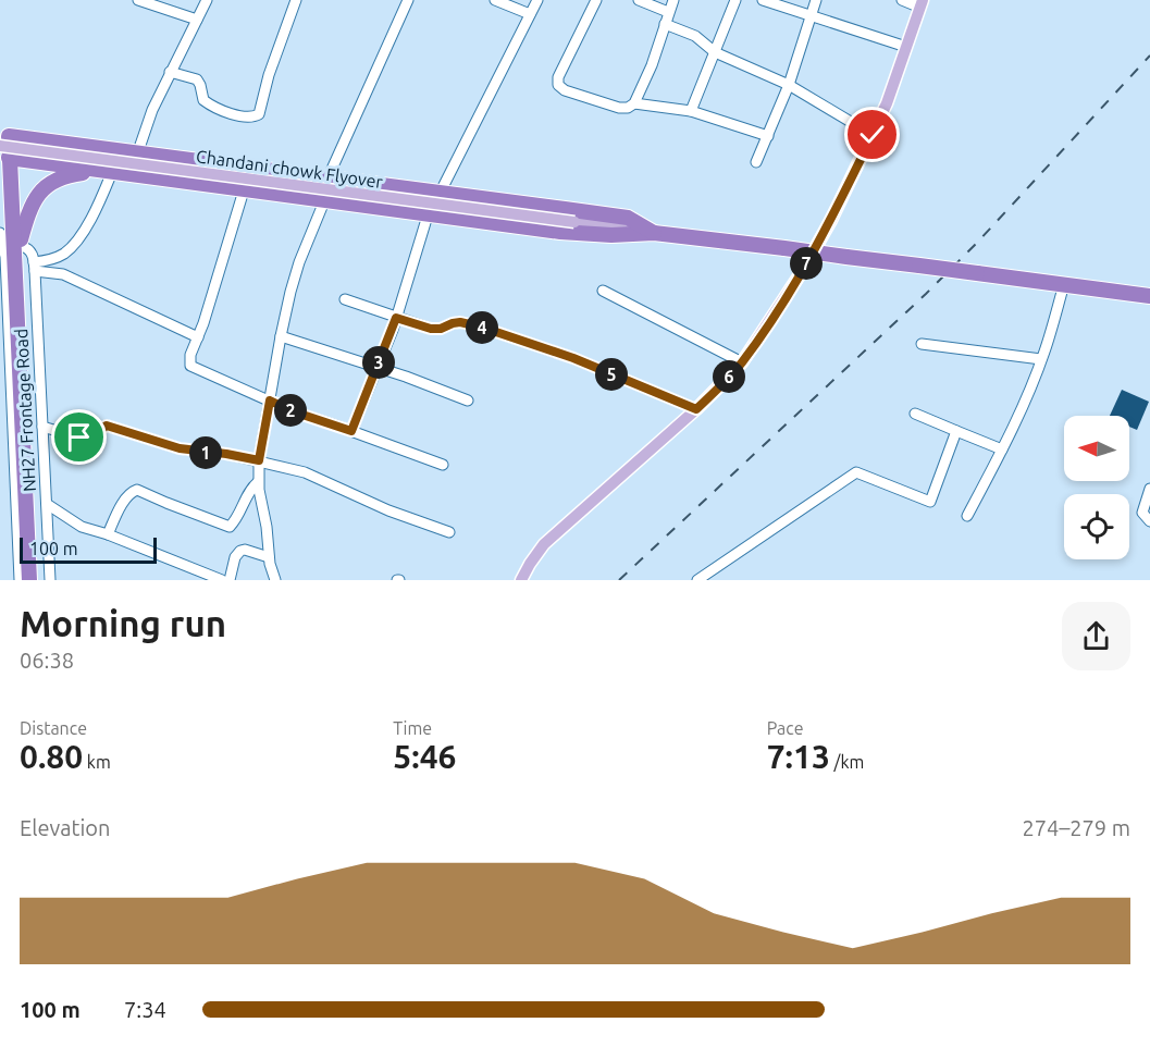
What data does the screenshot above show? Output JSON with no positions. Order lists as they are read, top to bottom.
{
  "streets": {
    "main road": ["Chandani chowk Flyover"],
    "street": ["NH27 Frontage Road"]
  },
  "scale_bar": "100 m",
  "north": "left",
  "page": {
    "pins": [
      "7",
      "4",
      "3",
      "5",
      "6",
      "2",
      "1"
    ],
    "scale": "100 m",
    "heading": ["Morning run", "06:38"],
    "stats": [
      ["Distance", "0.80 km"],
      ["Time", "5:46"],
      ["Pace", "7:13 /km"]
    ],
    "chart": ["Elevation", "274–279 m"],
    "list": [
      {
        "name": "100 m",
        "note": "7:34"
      }
    ]
  }
}
